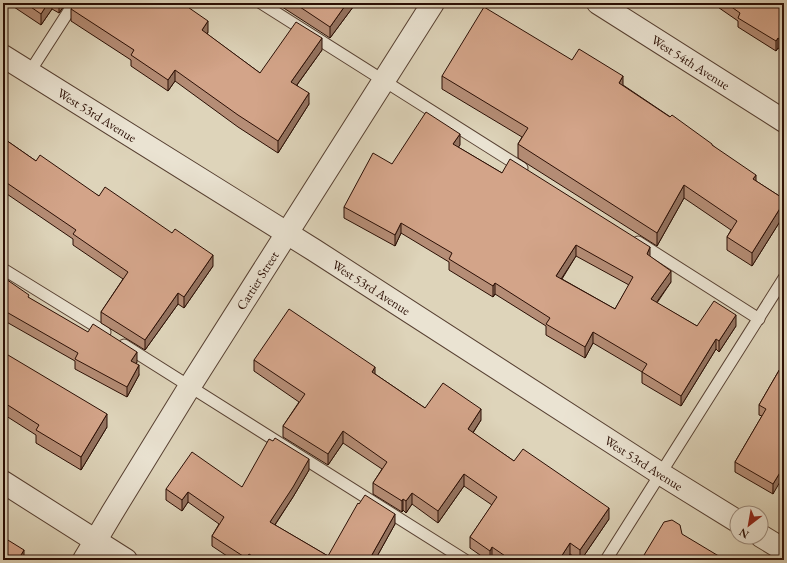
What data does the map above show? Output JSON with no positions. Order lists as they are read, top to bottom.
{
  "streets": {
    "street": ["West 54th Avenue", "West 53rd Avenue", "Cartier Street"]
  },
  "crossings": [
    ["West 53rd Avenue", "Cartier Street"]
  ],
  "north": "bottom left"
}
